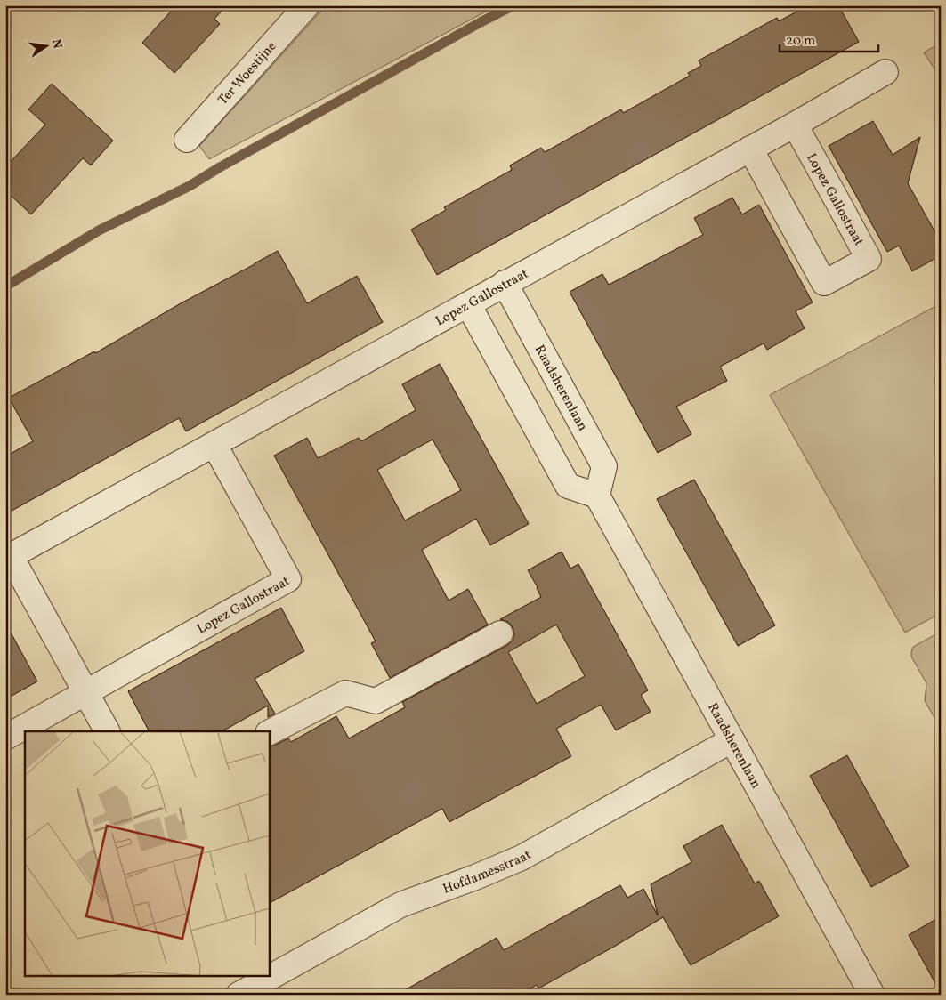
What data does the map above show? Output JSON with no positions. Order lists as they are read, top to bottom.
{
  "streets": {
    "street": [
      "Ter Woestijne",
      "Lopez Gallostraat",
      "Raadsherenlaan",
      "Hofdamesstraat"
    ]
  },
  "crossings": [
    ["Lopez Gallostraat", "Raadsherenlaan"],
    ["Raadsherenlaan", "Hofdamesstraat"]
  ],
  "scale_bar": "20 m",
  "north": "right"
}
